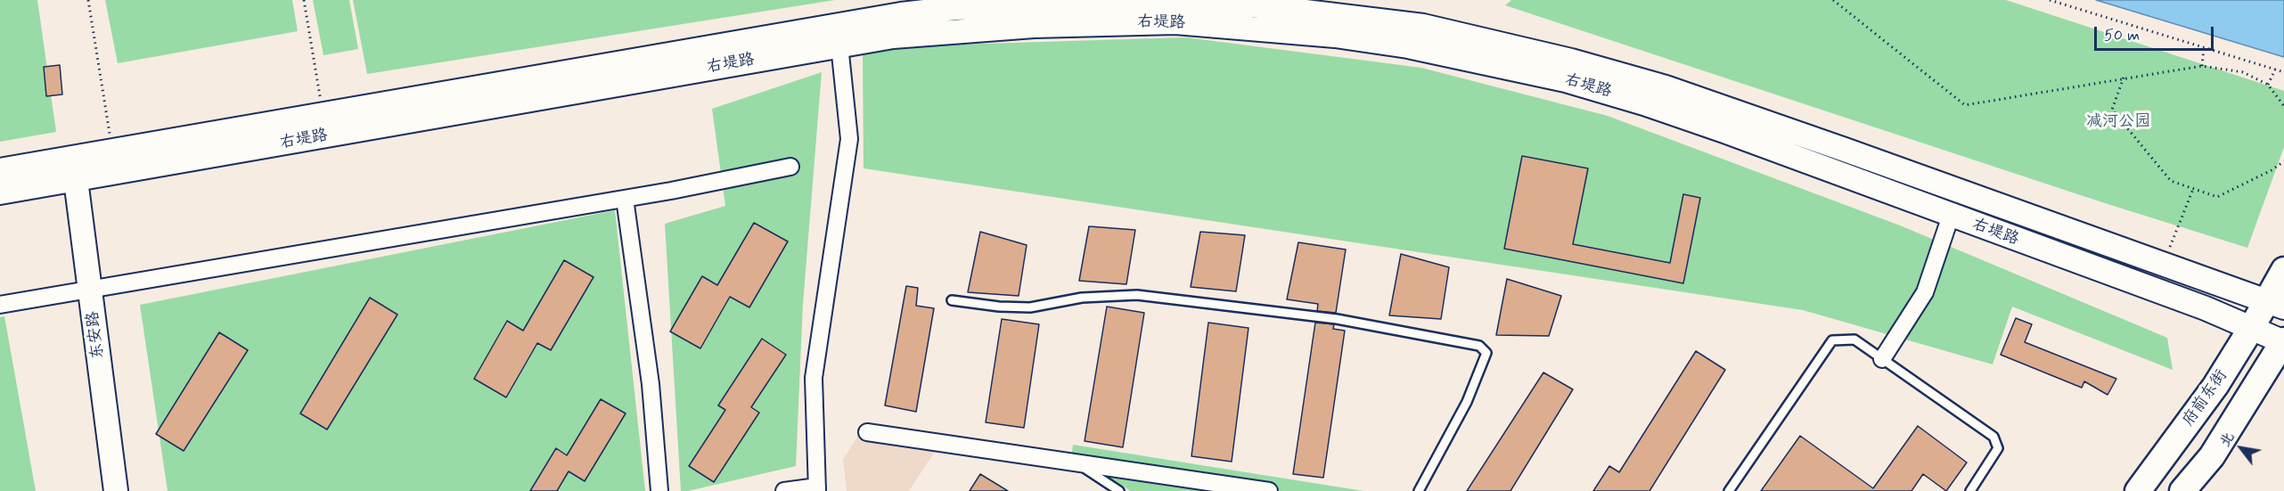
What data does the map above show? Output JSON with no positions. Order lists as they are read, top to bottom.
{
  "streets": {
    "main road": ["右堤路", "东安路", "府前东街"]
  },
  "crossings": [
    ["右堤路", "东安路"],
    ["右堤路", "府前东街"]
  ],
  "parks": ["减河公园"],
  "scale_bar": "50 m",
  "north": "top left"
}
